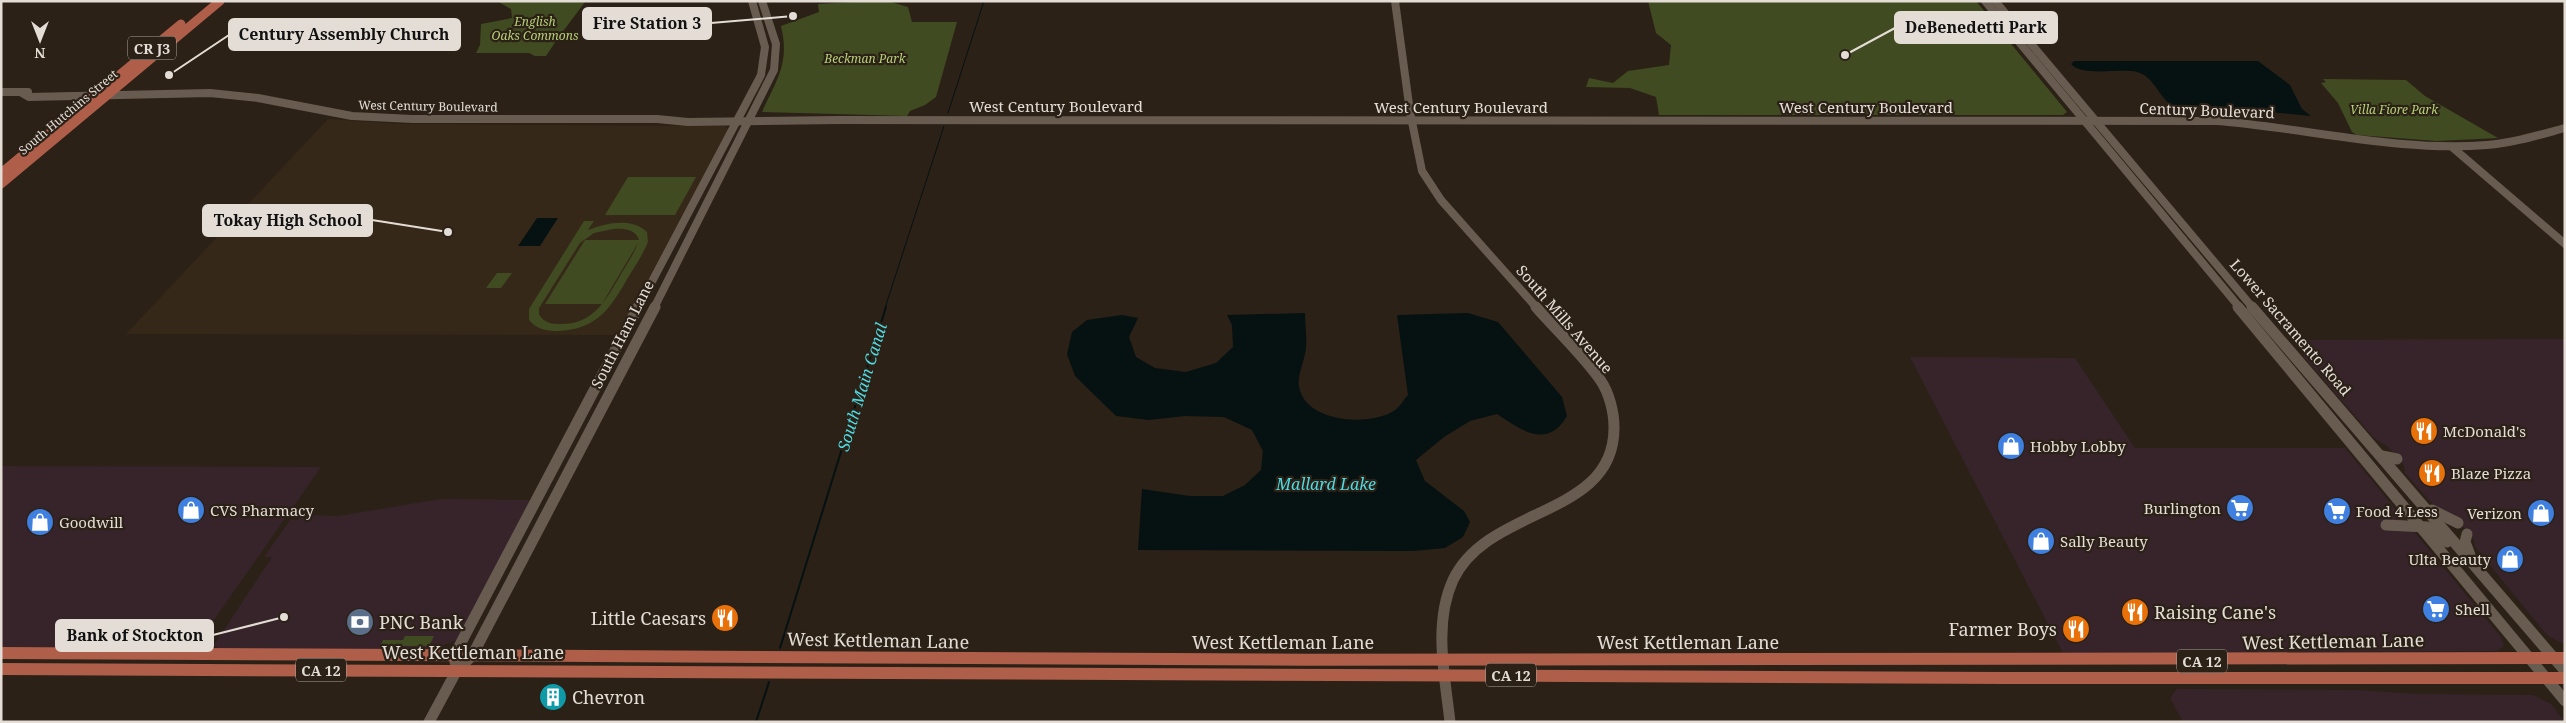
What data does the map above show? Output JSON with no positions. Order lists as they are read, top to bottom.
{
  "streets": {
    "main road": [
      "CR J3",
      "West Century Boulevard",
      "Century Boulevard",
      "South Hutchins Street",
      "South Mills Avenue",
      "Lower Sacramento Road",
      "South Ham Lane",
      "West Kettleman Lane",
      "CA 12"
    ]
  },
  "crossings": [
    ["West Century Boulevard", "Century Boulevard"],
    ["West Century Boulevard", "South Hutchins Street"],
    ["West Century Boulevard", "South Mills Avenue"],
    ["West Century Boulevard", "Lower Sacramento Road"],
    ["West Century Boulevard", "South Ham Lane"],
    ["Century Boulevard", "Lower Sacramento Road"],
    ["South Mills Avenue", "West Kettleman Lane"],
    ["Lower Sacramento Road", "West Kettleman Lane"],
    ["South Ham Lane", "West Kettleman Lane"]
  ],
  "water": ["South Main Canal", "Mallard Lake"],
  "parks": ["English Oaks Commons", "Beckman Park", "Villa Fiore Park"],
  "places": {
    "other": [
      "Fire Station 3",
      "DeBenedetti Park",
      "Century Assembly Church",
      "Tokay High School",
      "Bank of Stockton"
    ],
    "restaurant": [
      "McDonald's",
      "Blaze Pizza",
      "Raising Cane's",
      "Little Caesars",
      "Farmer Boys"
    ],
    "shop": [
      "Hobby Lobby",
      "CVS Pharmacy",
      "Verizon",
      "Goodwill",
      "Sally Beauty",
      "Ulta Beauty"
    ],
    "supermarket": ["Burlington", "Food 4 Less", "Shell"],
    "bank": ["PNC Bank"],
    "building": ["Chevron"]
  },
  "north": "bottom"
}
